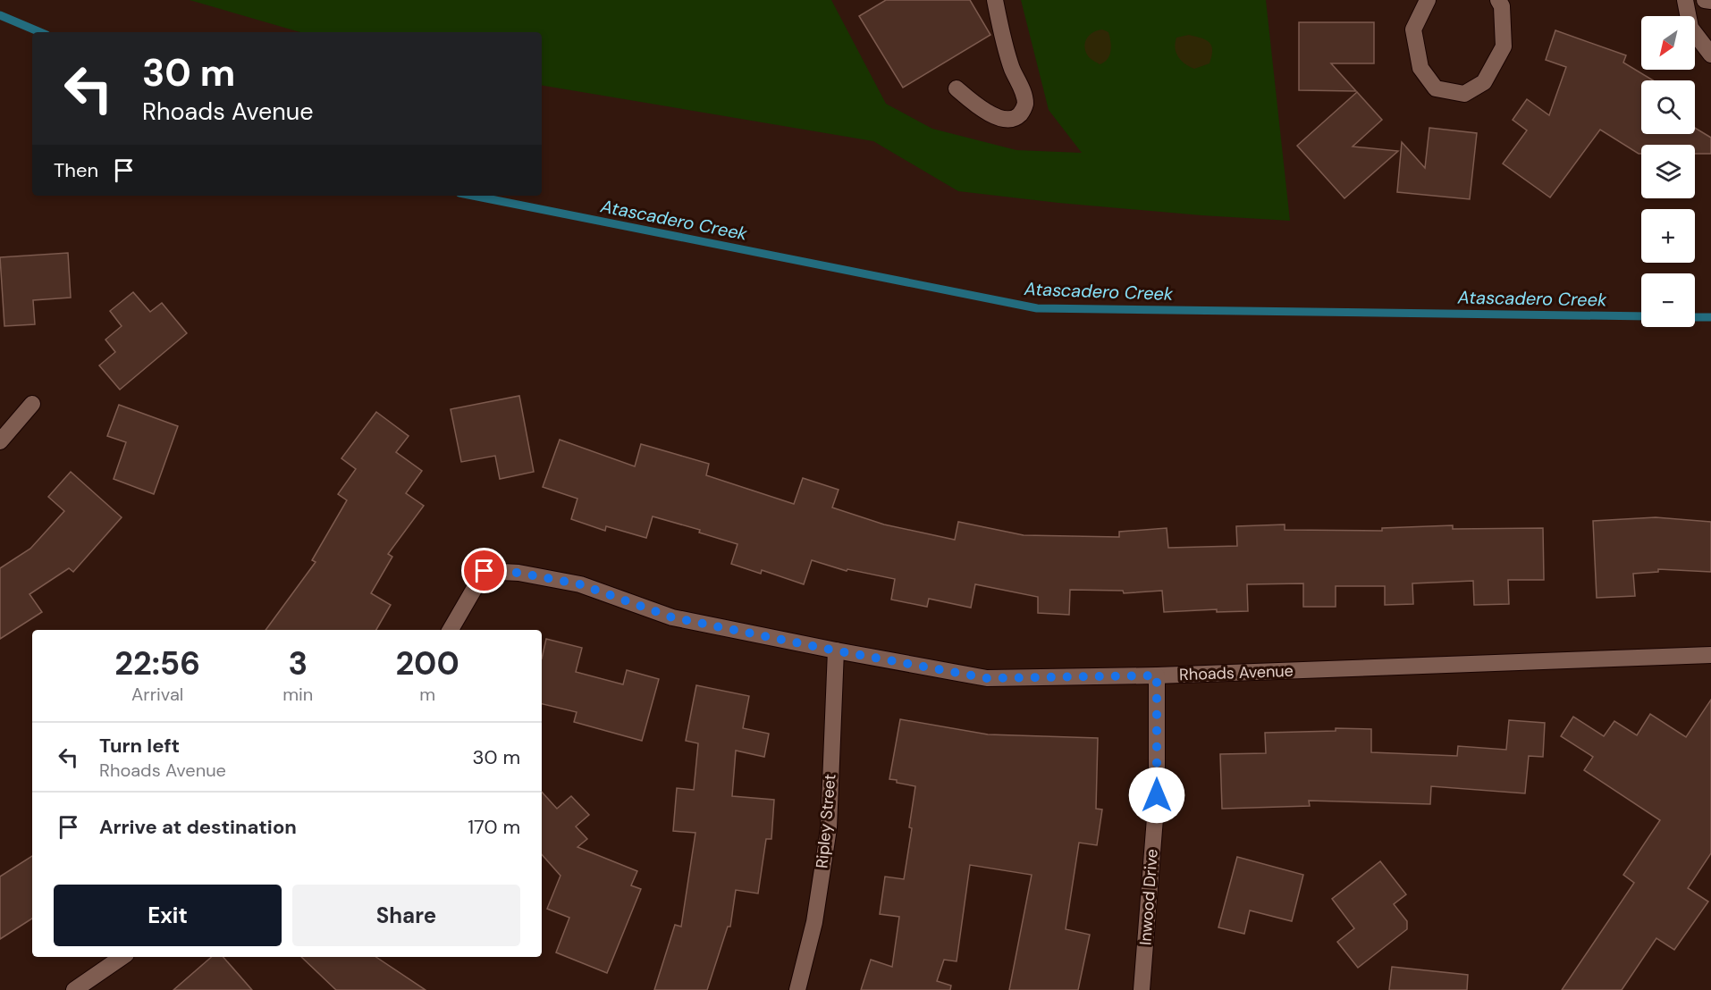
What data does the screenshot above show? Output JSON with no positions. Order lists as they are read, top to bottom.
{
  "streets": {
    "street": ["Rhoads Avenue", "Ripley Street", "Inwood Drive"]
  },
  "crossings": [
    ["Rhoads Avenue", "Ripley Street"],
    ["Rhoads Avenue", "Inwood Drive"]
  ],
  "water": ["Atascadero Creek"],
  "north": "bottom left",
  "page": {
    "map_buttons": ["+", "−"],
    "turn": ["30 m", "Rhoads Avenue"],
    "then": "Then",
    "eta": [
      "22:56",
      "Arrival",
      "3",
      "min",
      "200",
      "m"
    ],
    "list": [
      {
        "name": "Turn left",
        "note": "Rhoads Avenue",
        "value": "30 m"
      },
      {
        "name": "Arrive at destination",
        "value": "170 m"
      }
    ],
    "buttons": ["Exit", "Share"]
  }
}
